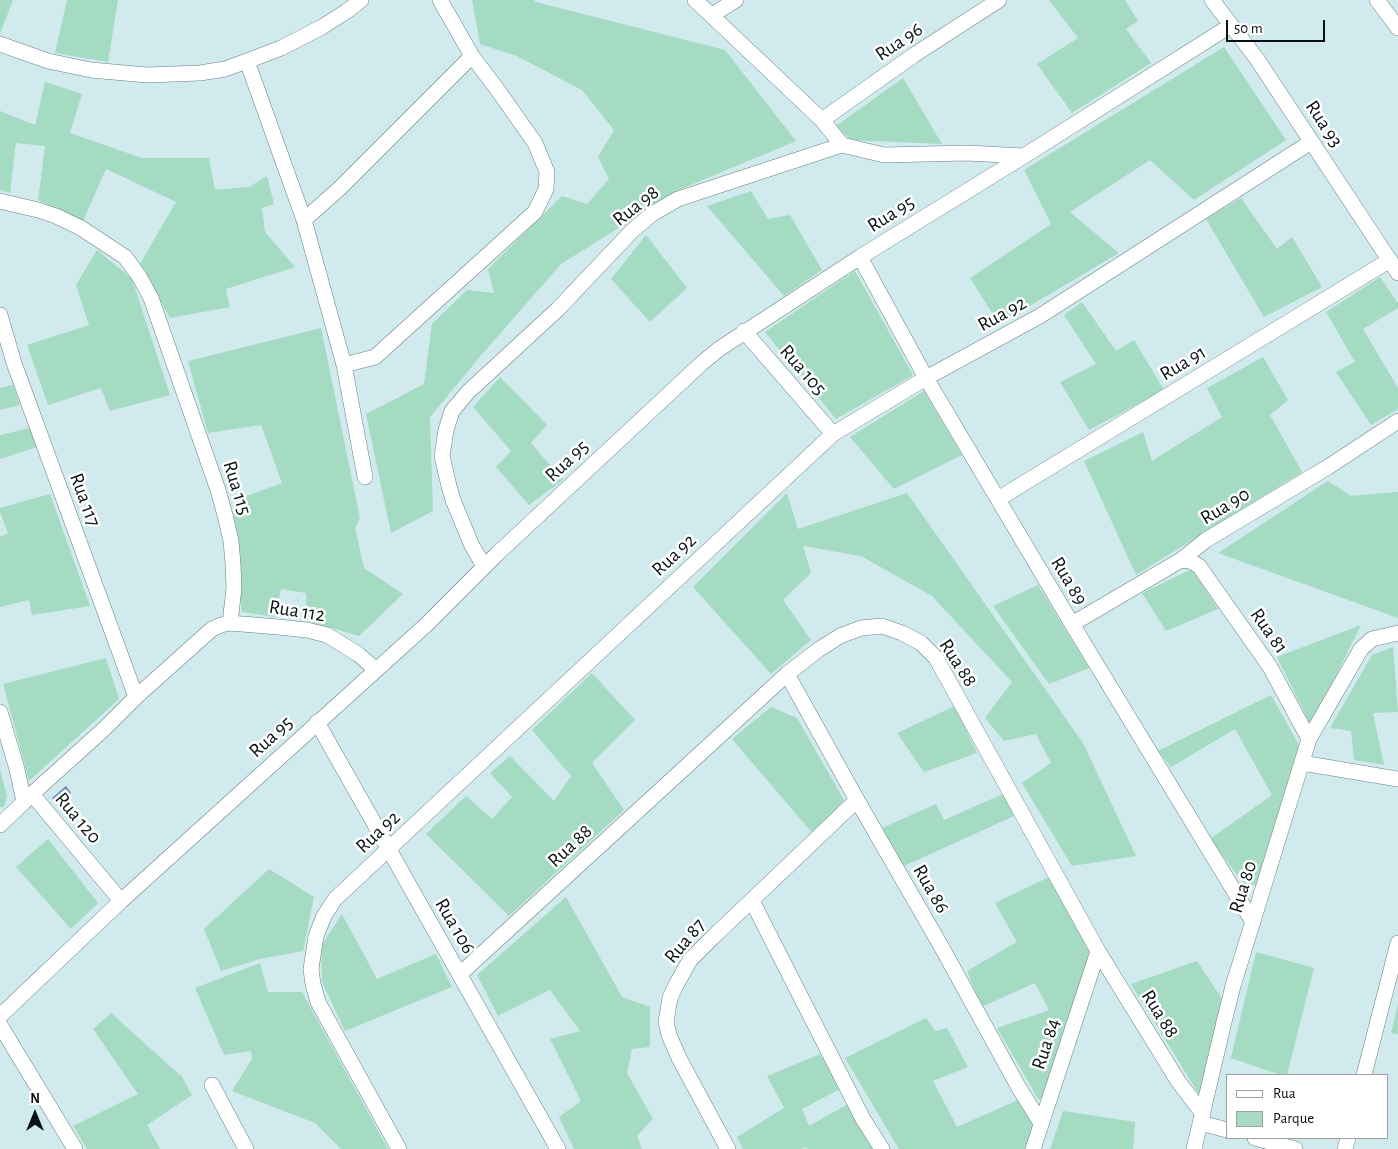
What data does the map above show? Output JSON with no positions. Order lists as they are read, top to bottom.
{
  "streets": {
    "street": [
      "Rua 96",
      "Rua 93",
      "Rua 98",
      "Rua 95",
      "Rua 92",
      "Rua 91",
      "Rua 105",
      "Rua 115",
      "Rua 117",
      "Rua 90",
      "Rua 89",
      "Rua 112",
      "Rua 81",
      "Rua 88",
      "Rua 120",
      "Rua 80",
      "Rua 86",
      "Rua 106",
      "Rua 87",
      "Rua 84"
    ]
  },
  "crossings": [
    ["Rua 93", "Rua 95"],
    ["Rua 93", "Rua 92"],
    ["Rua 93", "Rua 91"],
    ["Rua 98", "Rua 95"],
    ["Rua 95", "Rua 105"],
    ["Rua 95", "Rua 89"],
    ["Rua 95", "Rua 112"],
    ["Rua 95", "Rua 120"],
    ["Rua 95", "Rua 106"],
    ["Rua 92", "Rua 105"],
    ["Rua 92", "Rua 89"],
    ["Rua 92", "Rua 106"],
    ["Rua 91", "Rua 89"],
    ["Rua 115", "Rua 112"],
    ["Rua 90", "Rua 89"],
    ["Rua 90", "Rua 81"],
    ["Rua 89", "Rua 80"],
    ["Rua 81", "Rua 80"],
    ["Rua 88", "Rua 80"],
    ["Rua 88", "Rua 86"],
    ["Rua 88", "Rua 106"],
    ["Rua 88", "Rua 84"],
    ["Rua 86", "Rua 87"],
    ["Rua 86", "Rua 84"]
  ],
  "legend": ["Rua", "Parque"],
  "scale_bar": "50 m",
  "north": "top"
}
